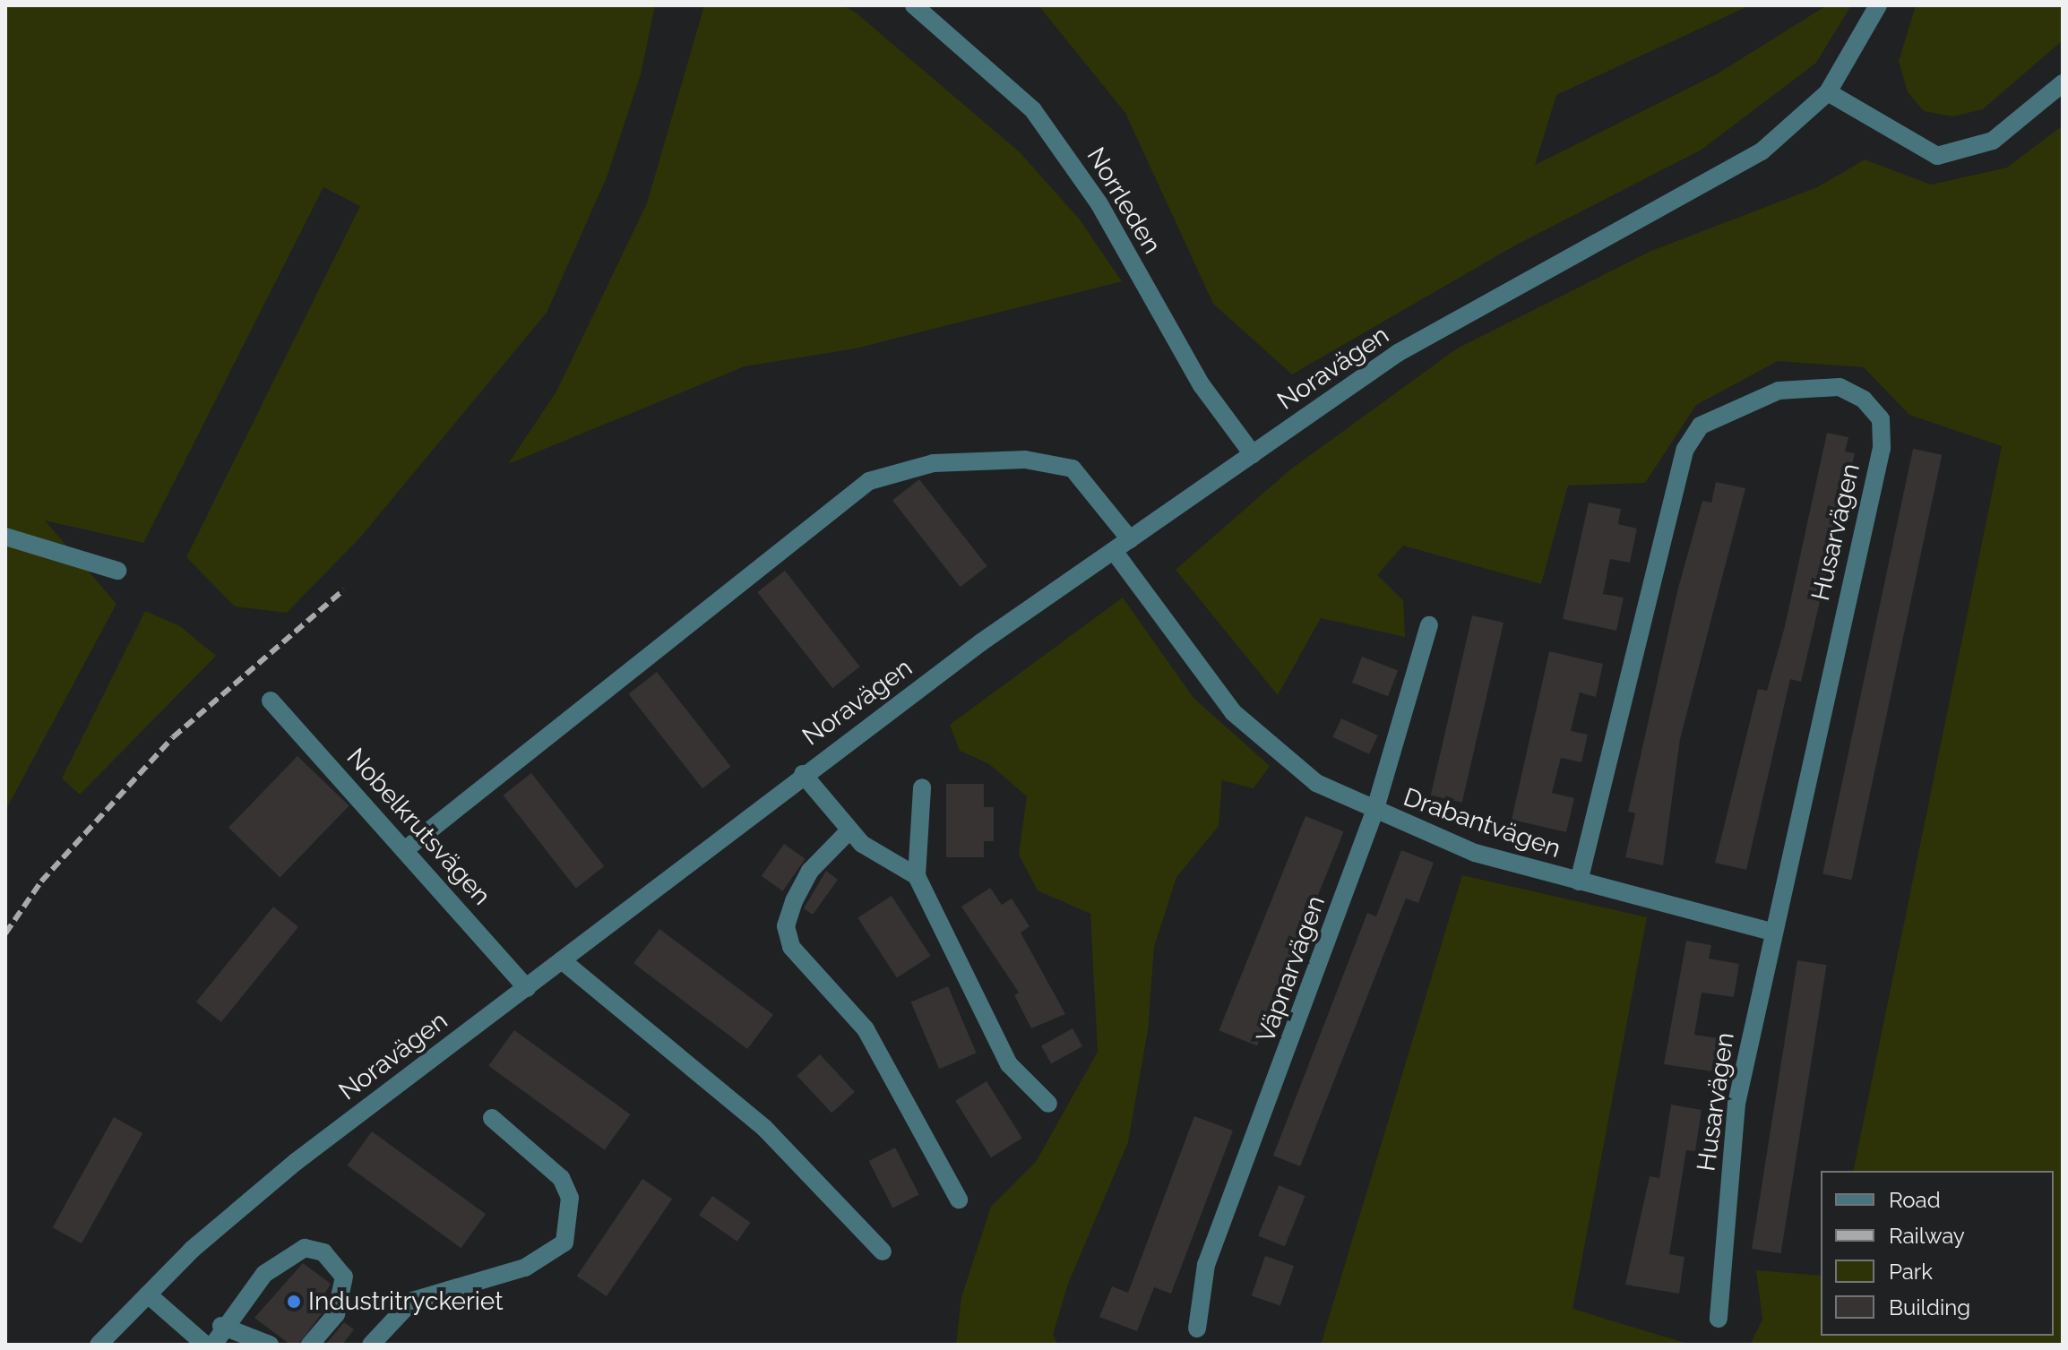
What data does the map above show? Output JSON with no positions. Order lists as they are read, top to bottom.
{
  "streets": {
    "street": [
      "Norrleden",
      "Noravägen",
      "Husarvägen",
      "Drabantvägen",
      "Nobelkrutsvägen",
      "Väpnarvägen"
    ]
  },
  "crossings": [
    ["Norrleden", "Noravägen"],
    ["Noravägen", "Drabantvägen"],
    ["Noravägen", "Nobelkrutsvägen"],
    ["Husarvägen", "Drabantvägen"],
    ["Drabantvägen", "Väpnarvägen"]
  ],
  "places": ["Industritryckeriet"],
  "legend": [
    "Road",
    "Railway",
    "Park",
    "Building"
  ]
}
